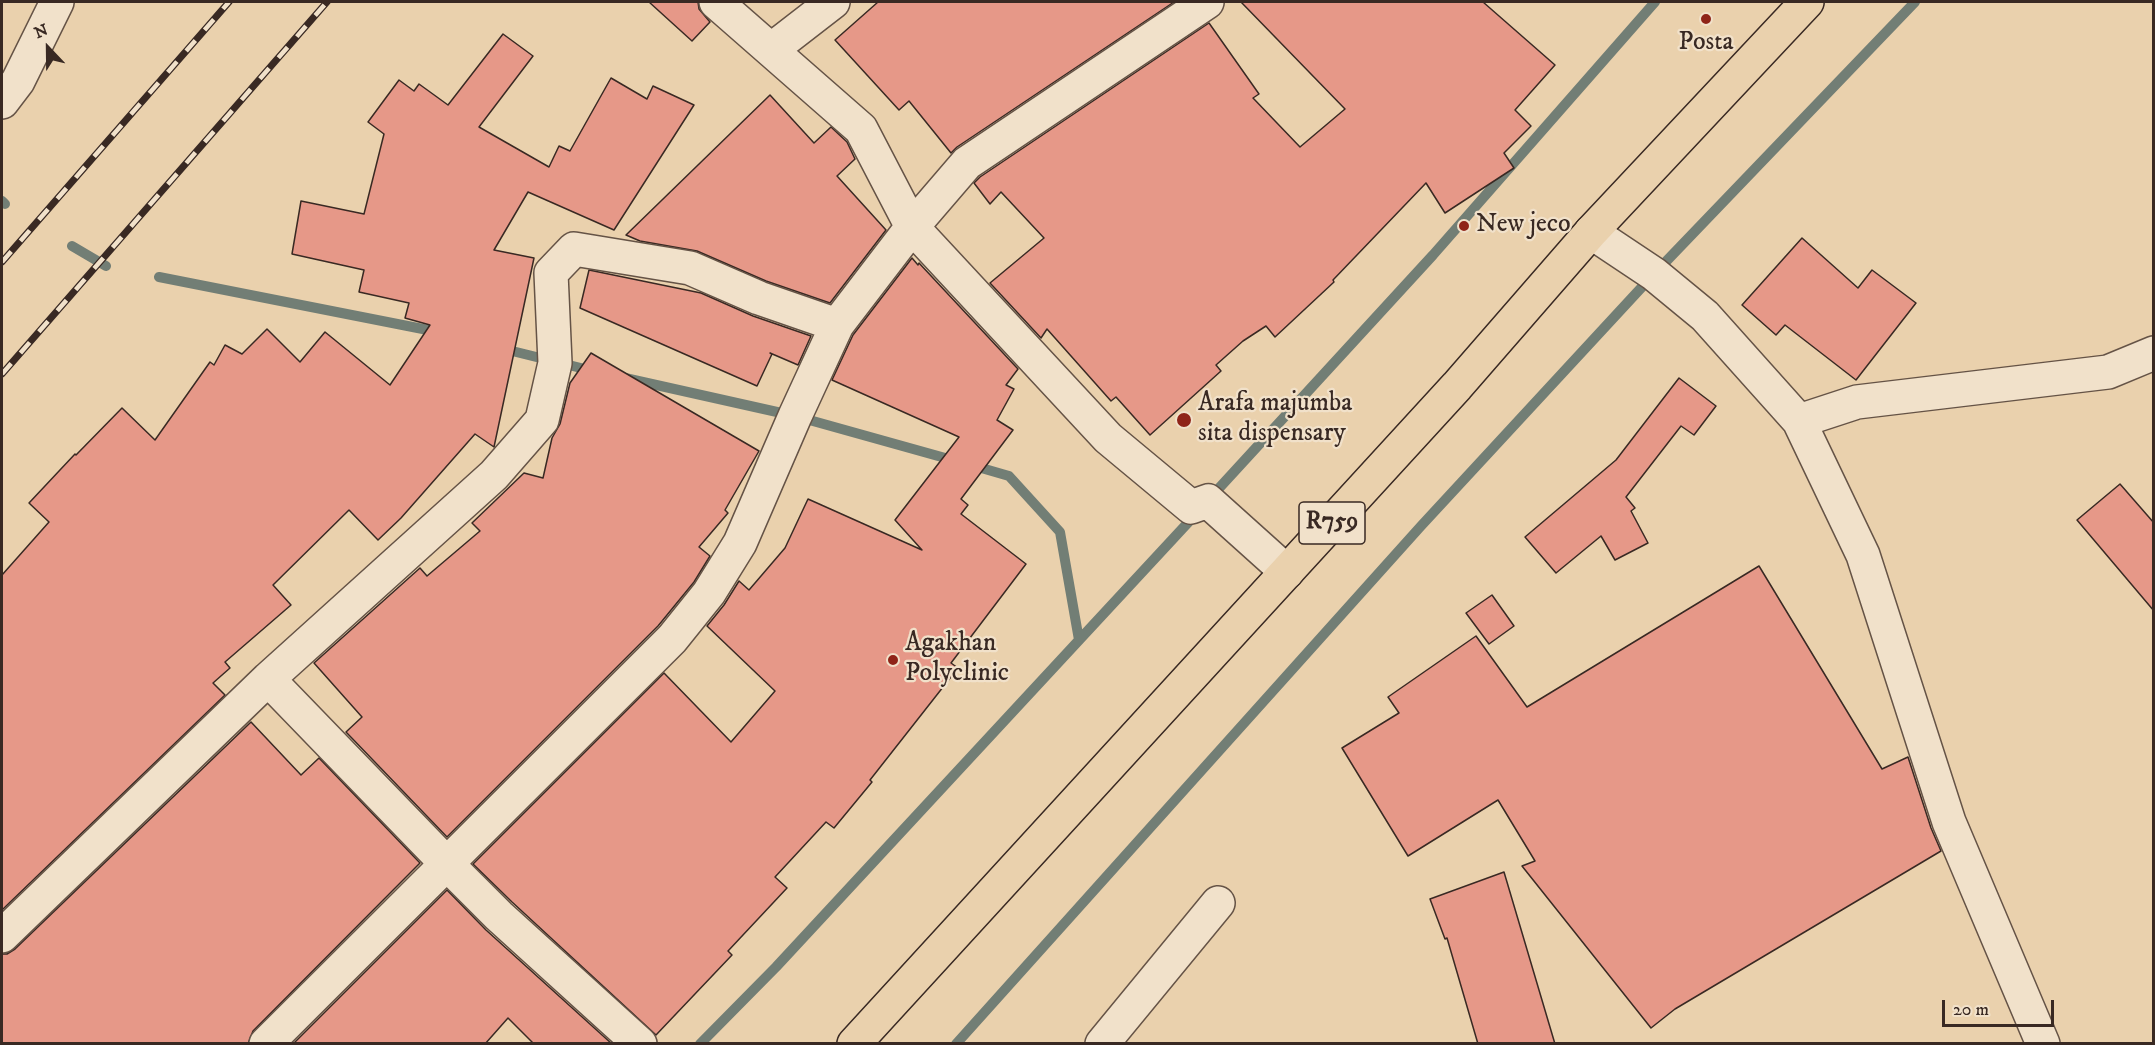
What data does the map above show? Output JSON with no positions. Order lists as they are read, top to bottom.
{
  "streets": {
    "main road": ["R759"]
  },
  "places": [
    "Posta",
    "New jeco",
    "Arafa majumba sita dispensary",
    "Agakhan Polyclinic"
  ],
  "scale_bar": "20 m",
  "north": "top"
}
